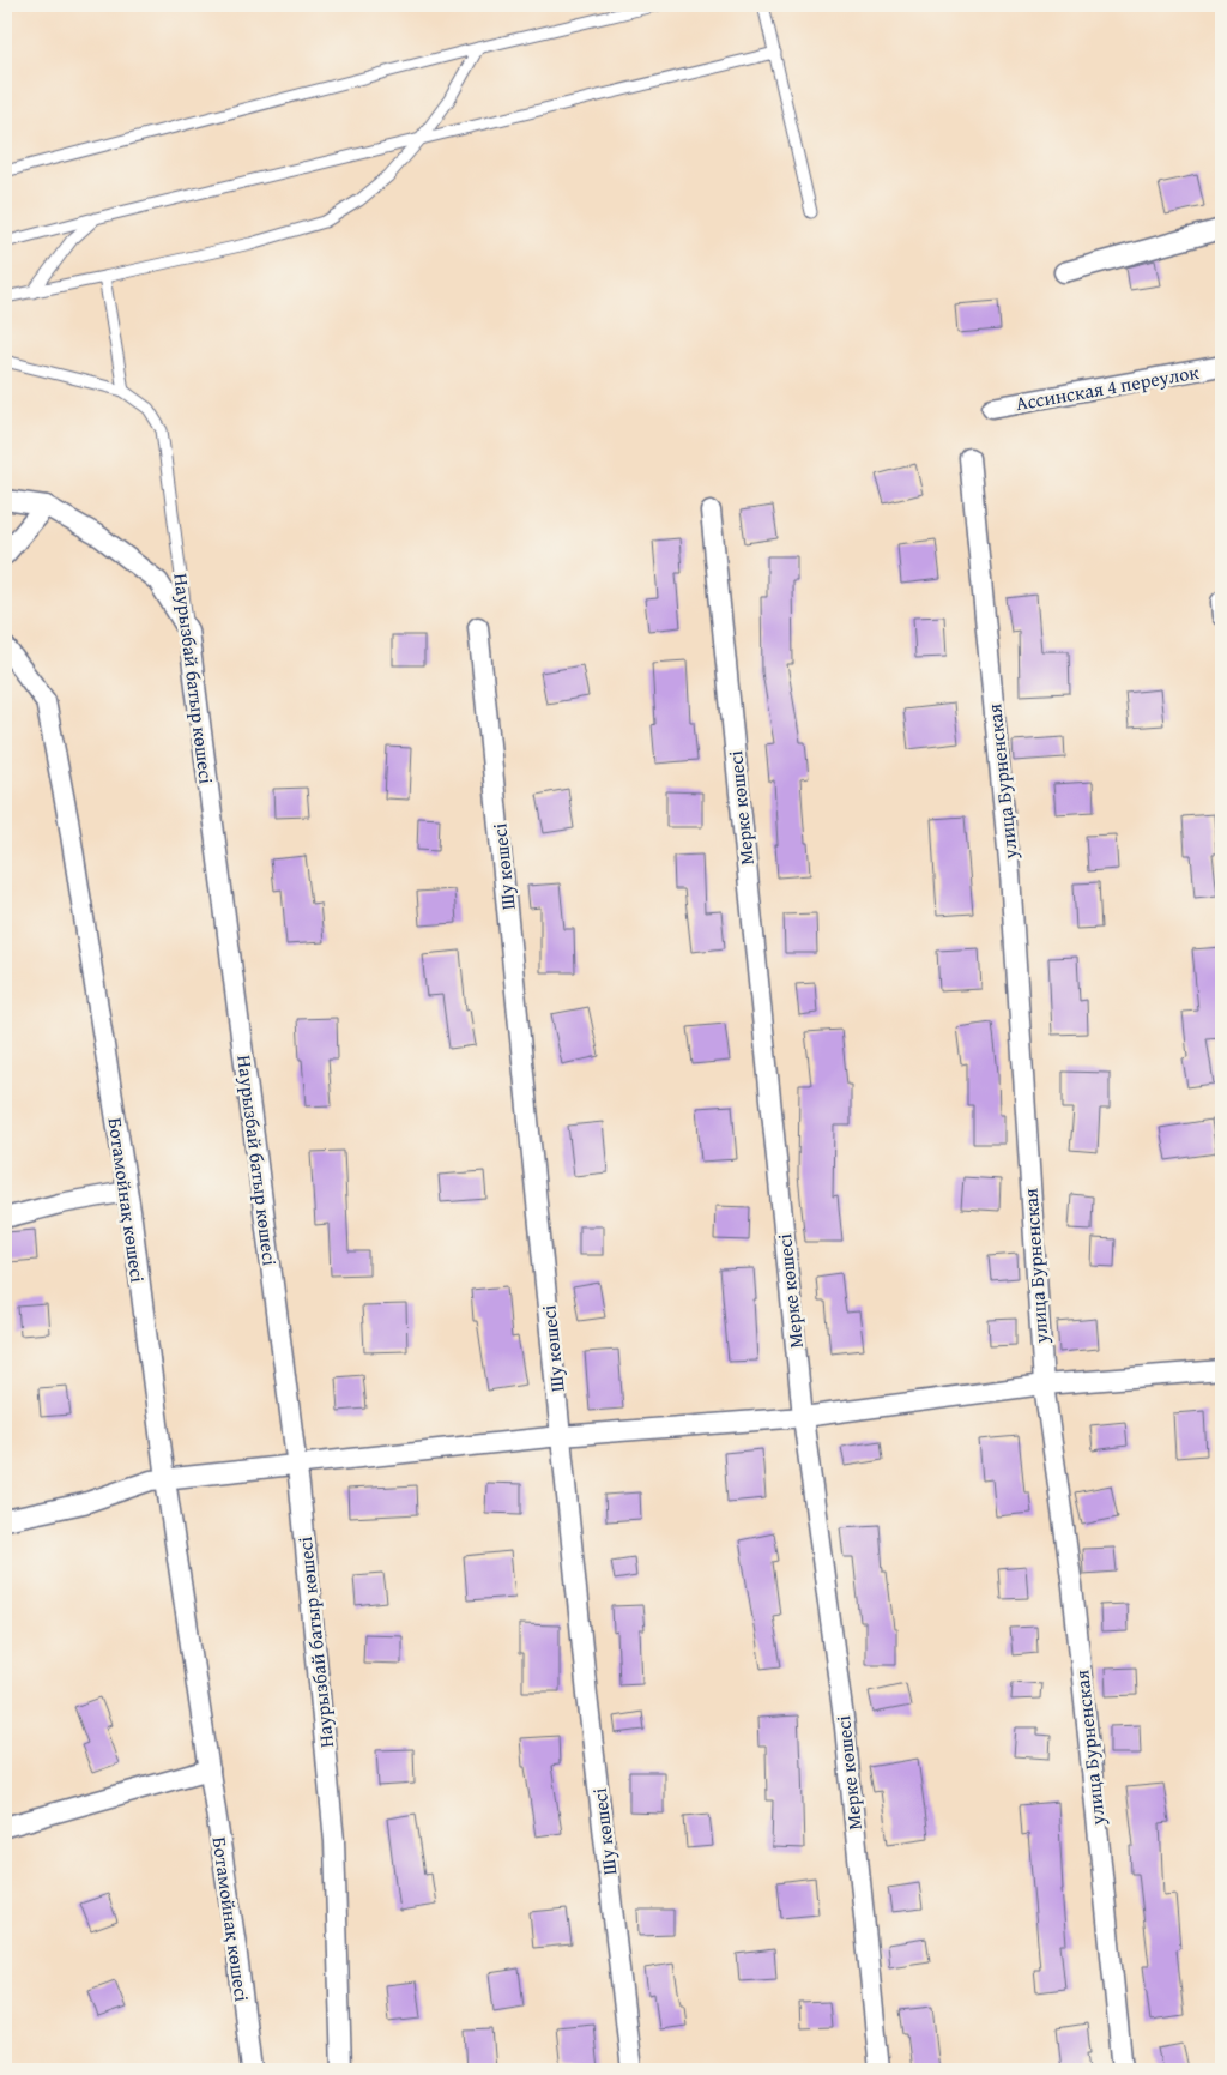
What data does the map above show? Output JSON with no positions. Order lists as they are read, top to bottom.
{
  "streets": {
    "street": [
      "Ассинская 4 переулок",
      "Наурызбай батыр көшесі",
      "улица Бурненская",
      "Мерке көшесі",
      "Шу көшесі",
      "Ботамойнақ көшесі"
    ]
  }
}
